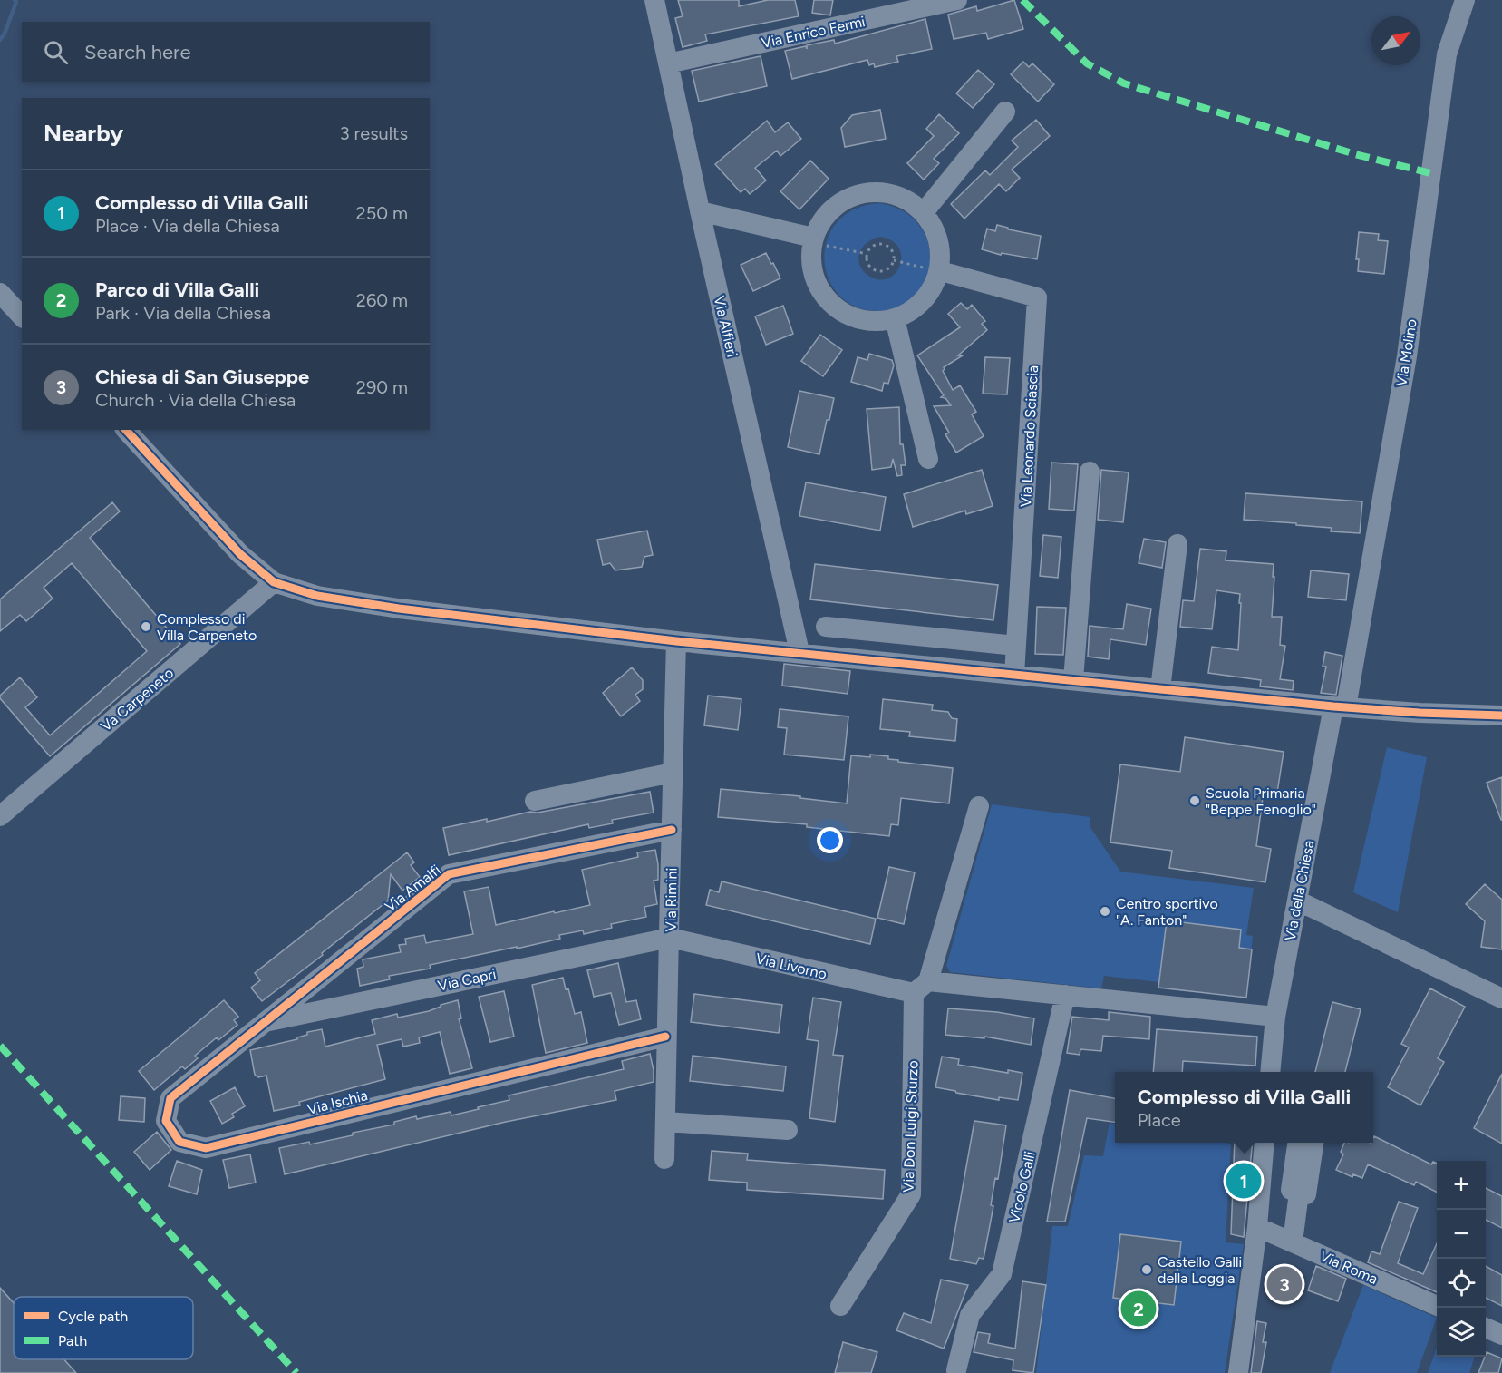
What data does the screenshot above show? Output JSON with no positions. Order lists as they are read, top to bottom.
{
  "streets": {
    "street": [
      "Via Enrico Fermi",
      "Via Alfieri",
      "Via Molino",
      "Via Leonardo Sciascia",
      "Va Carpeneto",
      "Via Amalfi",
      "Via della Chiesa",
      "Via Rimini",
      "Via Livorno",
      "Via Capri",
      "Via Ischia",
      "Via Don Luigi Sturzo",
      "Vicolo Galli",
      "Via Roma"
    ]
  },
  "crossings": [
    ["Via Enrico Fermi", "Via Alfieri"],
    ["Via Molino", "Via della Chiesa"],
    ["Via Amalfi", "Via Rimini"],
    ["Via Amalfi", "Via Capri"],
    ["Via Amalfi", "Via Ischia"],
    ["Via Rimini", "Via Livorno"],
    ["Via Rimini", "Via Capri"],
    ["Via Rimini", "Via Ischia"],
    ["Via Livorno", "Via Capri"],
    ["Via Livorno", "Via Don Luigi Sturzo"],
    ["Via Capri", "Via Ischia"]
  ],
  "places": [
    "Complesso di Villa Carpeneto",
    "Scuola Primaria \"Beppe Fenoglio\"",
    "Centro sportivo \"A. Fanton\"",
    "Castello Galli della Loggia"
  ],
  "legend": ["Cycle path", "Path"],
  "north": "top right",
  "page": {
    "search": "Search here",
    "heading": ["Nearby", "3 results"],
    "list": [
      {
        "mark": "1",
        "name": "Complesso di Villa Galli",
        "note": "Place · Via della Chiesa",
        "value": "250 m"
      },
      {
        "mark": "2",
        "name": "Parco di Villa Galli",
        "note": "Park · Via della Chiesa",
        "value": "260 m"
      },
      {
        "mark": "3",
        "name": "Chiesa di San Giuseppe",
        "note": "Church · Via della Chiesa",
        "value": "290 m"
      }
    ],
    "popup": ["Complesso di Villa Galli", "Place"],
    "map_buttons": ["+", "−"],
    "pins": ["1", "3", "2"]
  }
}
